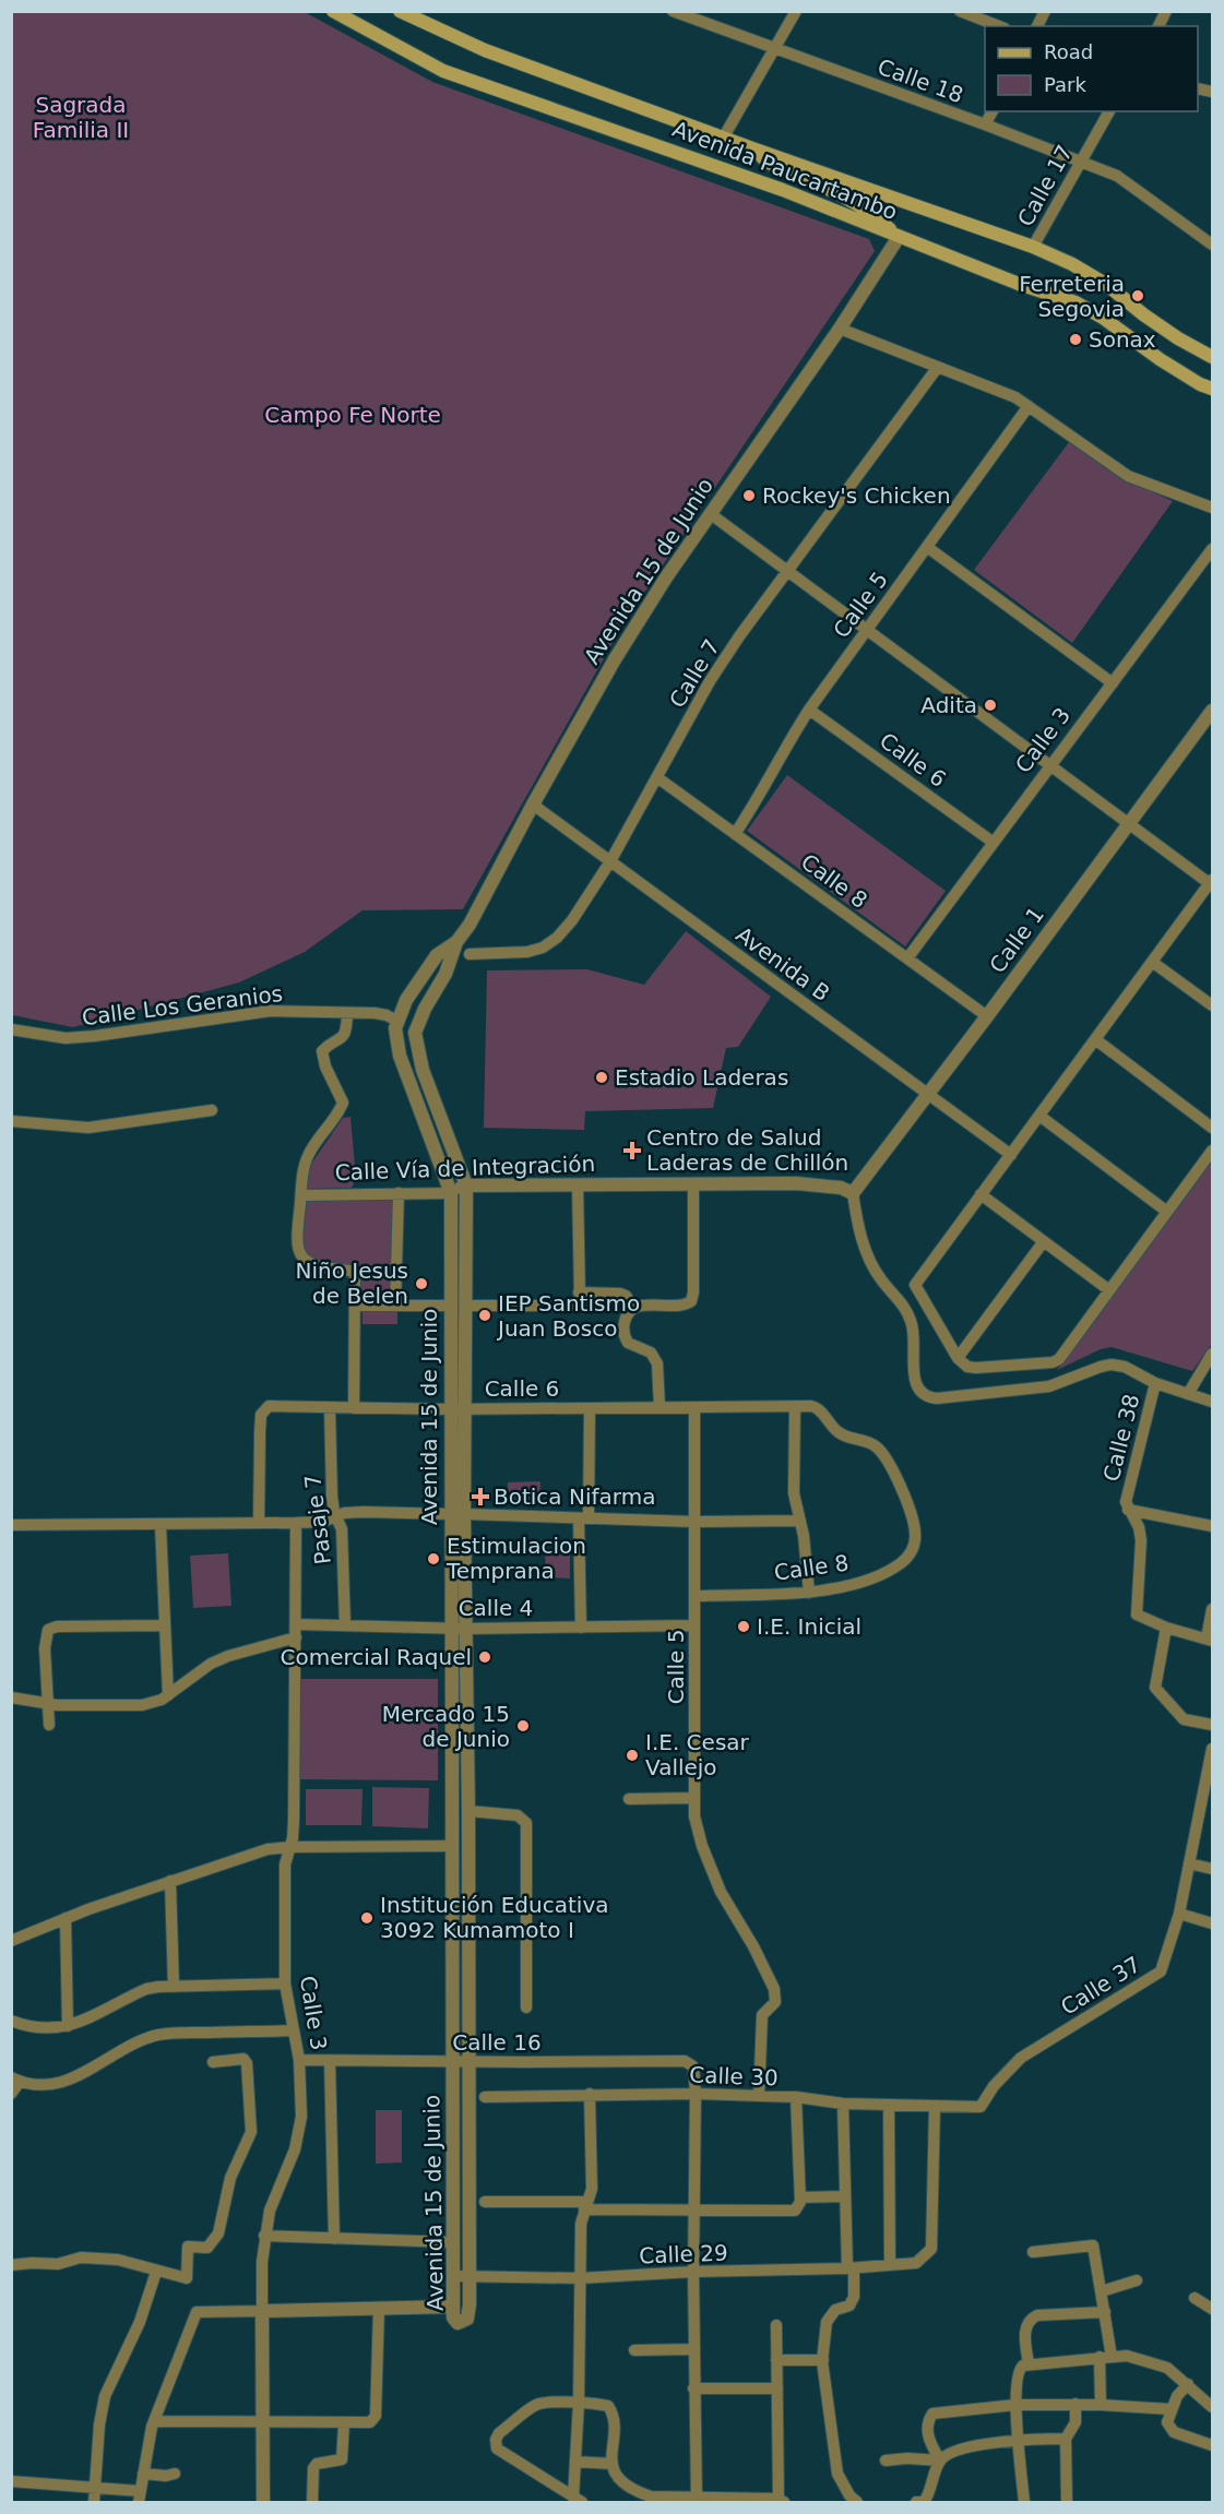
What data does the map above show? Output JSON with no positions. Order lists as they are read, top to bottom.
{
  "streets": {
    "main road": ["Avenida Paucartambo"],
    "street": [
      "Calle 18",
      "Calle 17",
      "Avenida 15 de Junio",
      "Calle 5",
      "Calle 7",
      "Calle 3",
      "Calle 6",
      "Calle 8",
      "Calle 1",
      "Avenida B",
      "Calle Los Geranios",
      "Calle Vía de Integración",
      "Calle 38",
      "Pasaje 7",
      "Calle 4",
      "Calle 37",
      "Calle 16",
      "Calle 30",
      "Calle 29"
    ]
  },
  "crossings": [
    ["Calle 18", "Calle 17"],
    ["Avenida Paucartambo", "Calle 17"],
    ["Avenida Paucartambo", "Avenida 15 de Junio"],
    ["Avenida 15 de Junio", "Calle 6"],
    ["Avenida 15 de Junio", "Avenida B"],
    ["Avenida 15 de Junio", "Calle Los Geranios"],
    ["Avenida 15 de Junio", "Calle Vía de Integración"],
    ["Avenida 15 de Junio", "Calle 4"],
    ["Avenida 15 de Junio", "Calle 16"],
    ["Avenida 15 de Junio", "Calle 29"],
    ["Calle 5", "Calle 6"],
    ["Calle 5", "Calle 8"],
    ["Calle 5", "Calle 4"],
    ["Calle 5", "Calle 30"],
    ["Calle 7", "Calle 8"],
    ["Calle 7", "Avenida B"],
    ["Calle 3", "Calle 6"],
    ["Calle 3", "Calle 8"],
    ["Calle 3", "Calle 4"],
    ["Calle 3", "Calle 16"],
    ["Calle 6", "Calle 8"],
    ["Calle 6", "Pasaje 7"],
    ["Calle 8", "Calle 1"],
    ["Calle 1", "Avenida B"],
    ["Calle 1", "Calle Vía de Integración"],
    ["Pasaje 7", "Calle 4"],
    ["Calle 37", "Calle 30"],
    ["Calle 16", "Calle 30"],
    ["Calle 30", "Calle 29"]
  ],
  "parks": ["Sagrada Familia II", "Campo Fe Norte"],
  "places": {
    "other": [
      "Ferreteria Segovia",
      "Sonax",
      "Rockey's Chicken",
      "Adita",
      "Estadio Laderas",
      "Niño Jesus de Belen",
      "IEP Santismo Juan Bosco",
      "Estimulacion Temprana",
      "I.E. Inicial",
      "Comercial Raquel",
      "Mercado 15 de Junio",
      "I.E. Cesar Vallejo",
      "Institución Educativa 3092 Kumamoto I"
    ],
    "health": ["Centro de Salud Laderas de Chillón", "Botica Nifarma"]
  },
  "legend": ["Road", "Park"]
}
